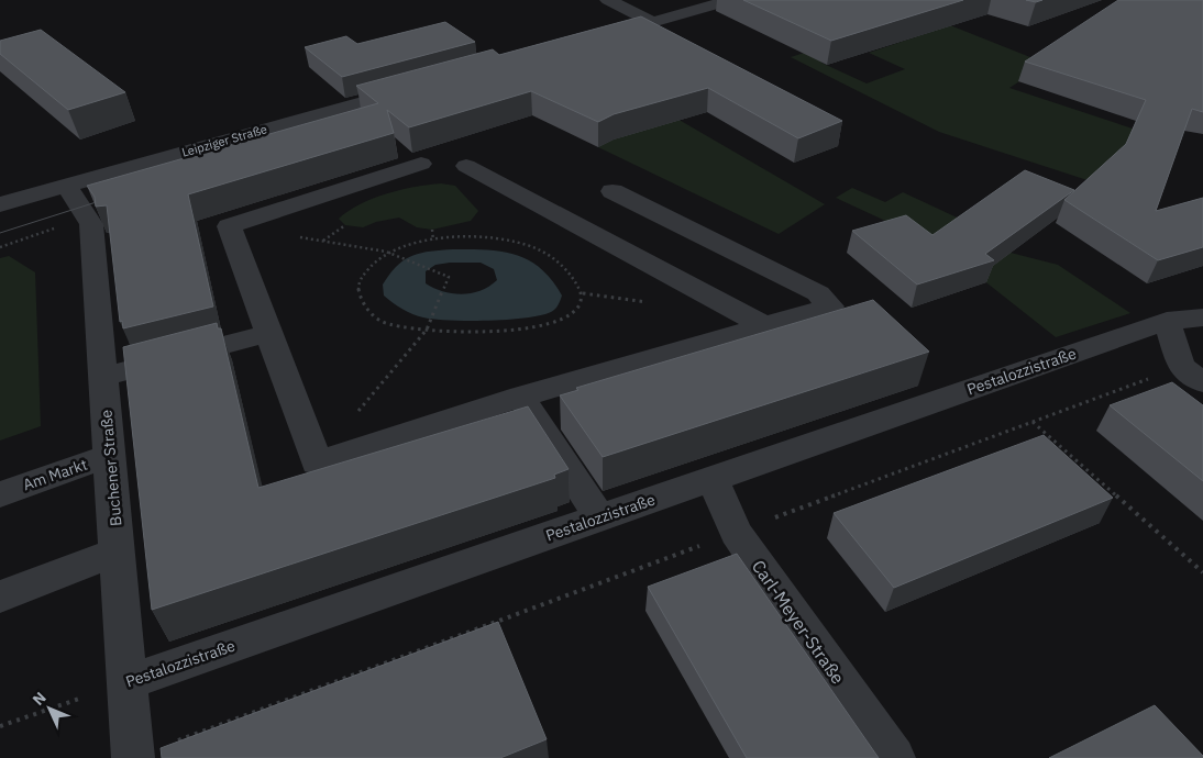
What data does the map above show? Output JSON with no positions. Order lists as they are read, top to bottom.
{
  "streets": {
    "street": [
      "Leipziger Straße",
      "Pestalozzistraße",
      "Buchener Straße",
      "Am Markt",
      "Carl-Meyer-Straße"
    ]
  },
  "crossings": [
    ["Leipziger Straße", "Buchener Straße"],
    ["Pestalozzistraße", "Buchener Straße"],
    ["Pestalozzistraße", "Carl-Meyer-Straße"],
    ["Buchener Straße", "Am Markt"]
  ],
  "north": "top left"
}
